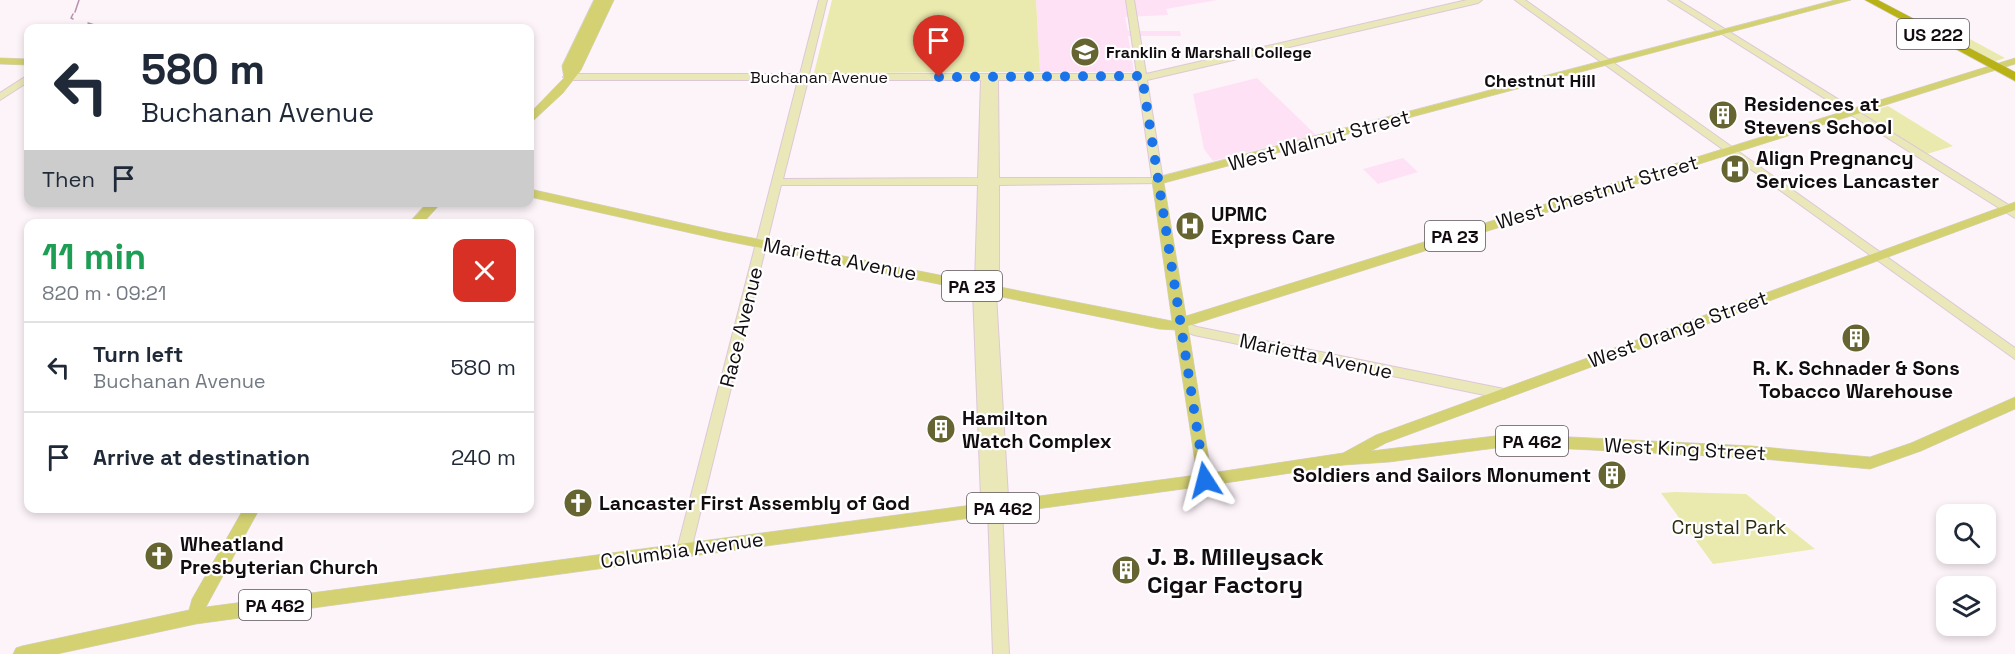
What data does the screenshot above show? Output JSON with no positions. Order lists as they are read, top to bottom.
{
  "streets": {
    "highway": ["US 222"],
    "main road": [
      "West Walnut Street",
      "West Chestnut Street",
      "PA 23",
      "Marietta Avenue",
      "West Orange Street",
      "PA 462",
      "West King Street",
      "Columbia Avenue"
    ],
    "street": ["Buchanan Avenue", "Race Avenue"]
  },
  "crossings": [
    ["US 222", "West Chestnut Street"],
    ["Buchanan Avenue", "Race Avenue"],
    ["West Walnut Street", "Race Avenue"],
    ["West Chestnut Street", "Marietta Avenue"],
    ["Marietta Avenue", "Race Avenue"],
    ["Marietta Avenue", "West Orange Street"],
    ["Race Avenue", "Columbia Avenue"],
    ["West Orange Street", "West King Street"],
    ["West Orange Street", "Columbia Avenue"],
    ["West King Street", "Columbia Avenue"]
  ],
  "districts": ["Chestnut Hill"],
  "parks": ["Crystal Park"],
  "places": {
    "school or university": ["Franklin & Marshall College"],
    "building": [
      "Residences at Stevens School",
      "R. K. Schnader & Sons Tobacco Warehouse",
      "Hamilton Watch Complex",
      "Soldiers and Sailors Monument",
      "J. B. Milleysack Cigar Factory"
    ],
    "hospital": ["Align Pregnancy Services Lancaster", "UPMC Express Care"],
    "church": ["Lancaster First Assembly of God", "Wheatland Presbyterian Church"]
  },
  "page": {
    "turn": ["580 m", "Buchanan Avenue"],
    "then": "Then",
    "heading": ["11 min", "820 m · 09:21"],
    "list": [
      {
        "name": "Turn left",
        "note": "Buchanan Avenue",
        "value": "580 m"
      },
      {
        "name": "Arrive at destination",
        "value": "240 m"
      }
    ]
  }
}
